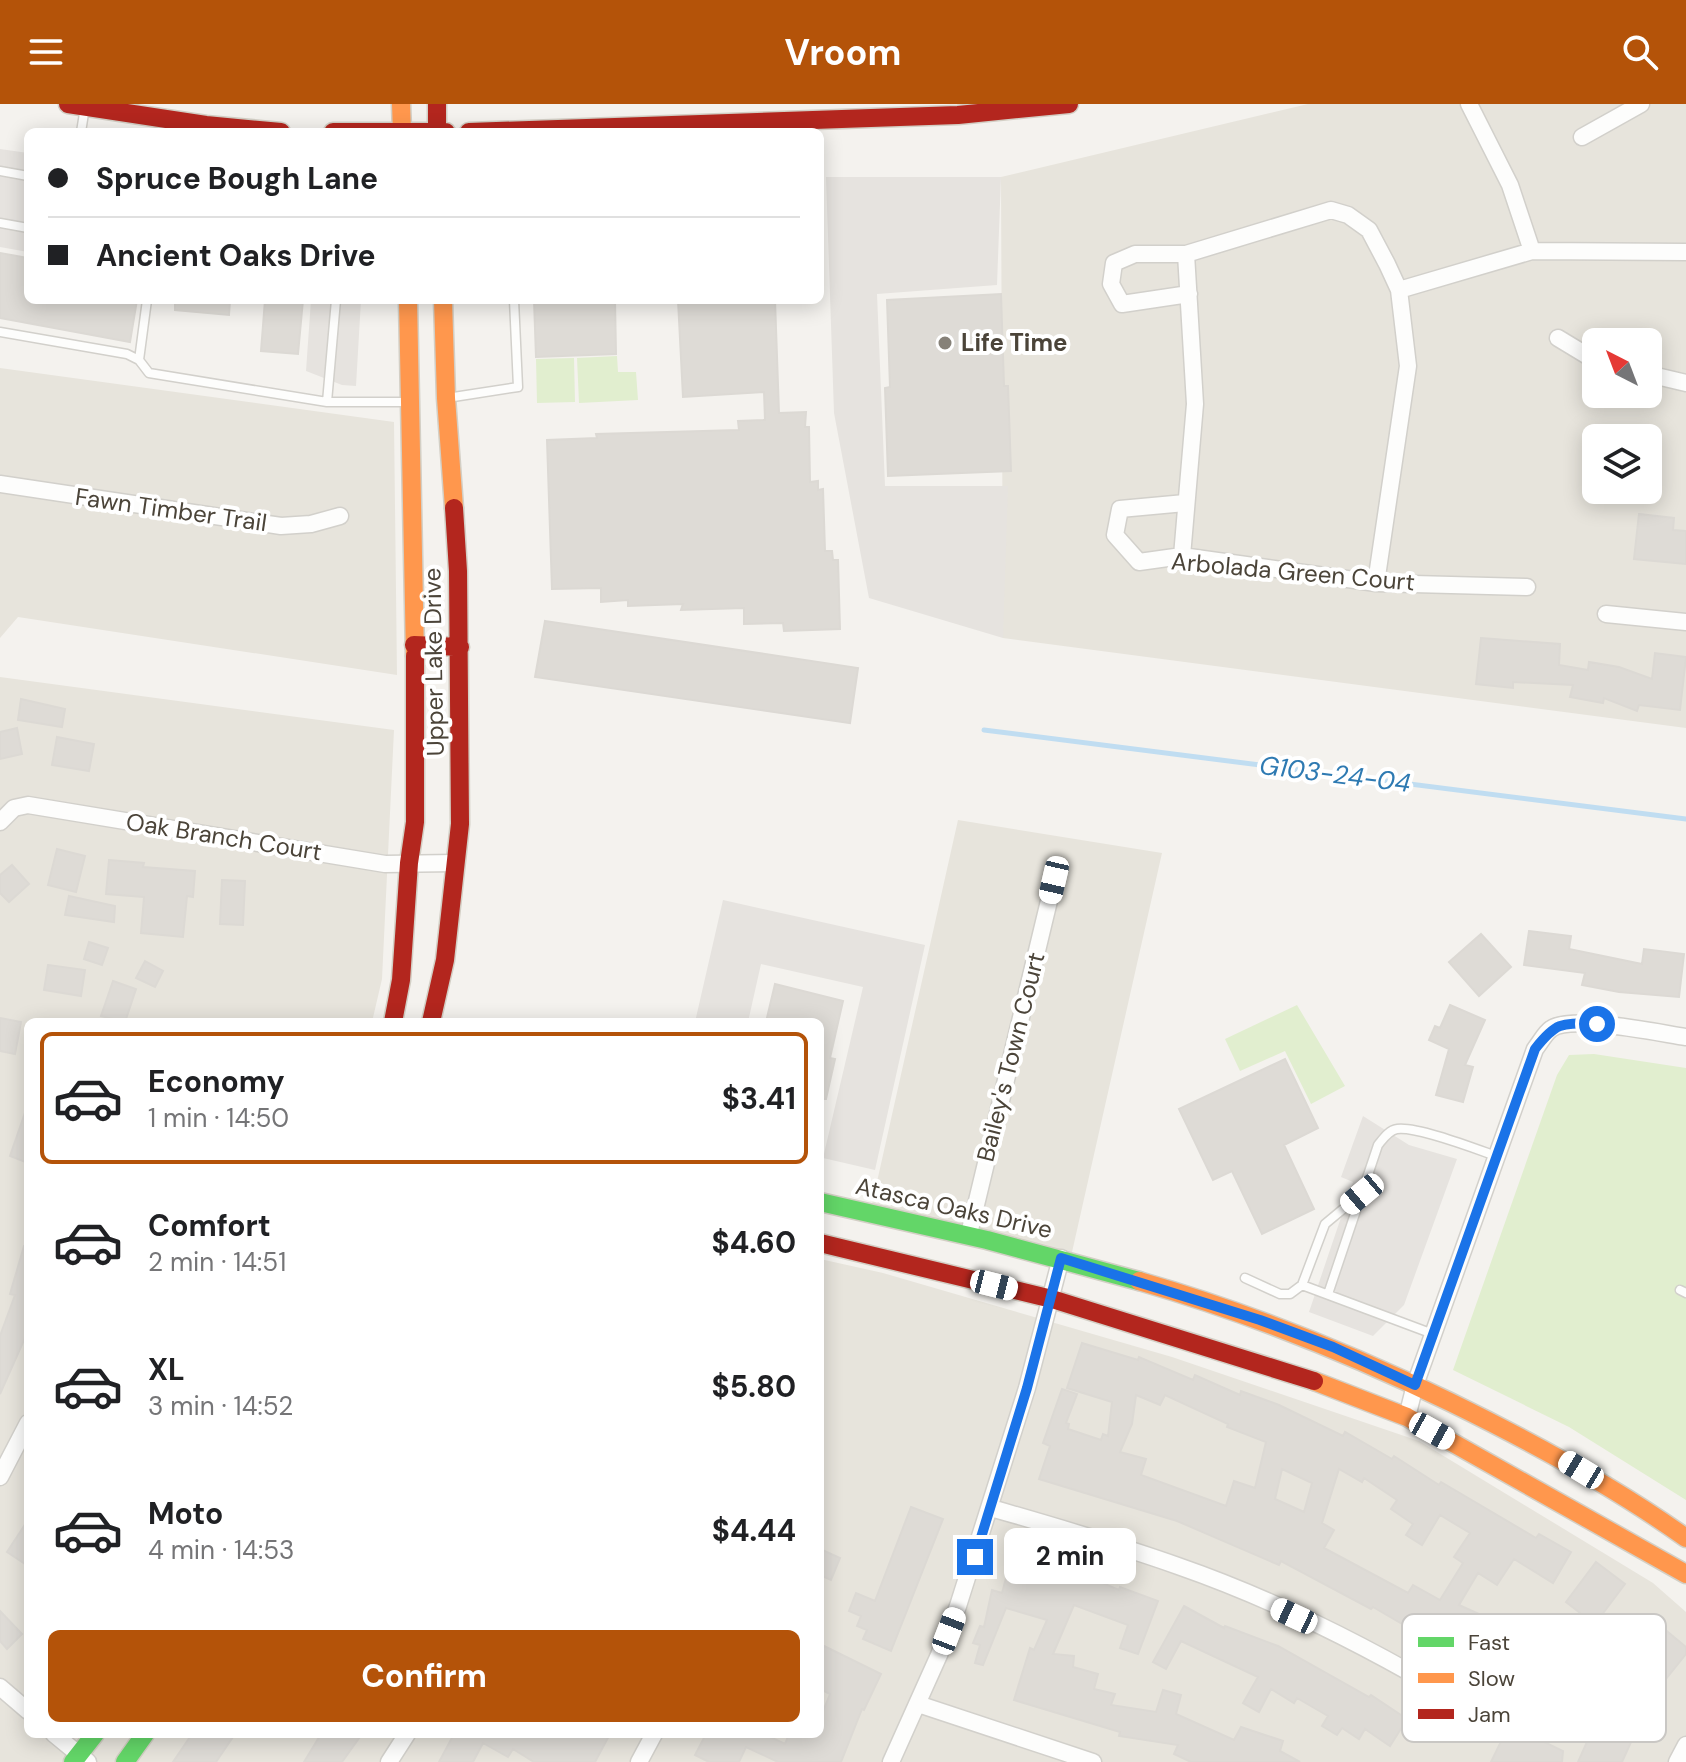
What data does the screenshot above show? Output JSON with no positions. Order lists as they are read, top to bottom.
{
  "streets": {
    "street": [
      "Fawn Timber Trail",
      "Arbolada Green Court",
      "Upper Lake Drive",
      "Oak Branch Court",
      "Bailey's Town Court",
      "Atasca Oaks Drive"
    ]
  },
  "crossings": [
    ["Upper Lake Drive", "Oak Branch Court"],
    ["Bailey's Town Court", "Atasca Oaks Drive"]
  ],
  "water": ["G103-24-04"],
  "places": ["Life Time"],
  "legend": ["Fast", "Slow", "Jam"],
  "north": "top left",
  "page": {
    "header": "Vroom",
    "banner": ["Spruce Bough Lane", "Ancient Oaks Drive"],
    "list": [
      {
        "name": "Economy",
        "note": "1 min · 14:50",
        "value": "$3.41"
      },
      {
        "name": "Comfort",
        "note": "2 min · 14:51",
        "value": "$4.60"
      },
      {
        "name": "XL",
        "note": "3 min · 14:52",
        "value": "$5.80"
      },
      {
        "name": "Moto",
        "note": "4 min · 14:53",
        "value": "$4.44"
      }
    ],
    "bubble": "2 min",
    "buttons": "Confirm"
  }
}
